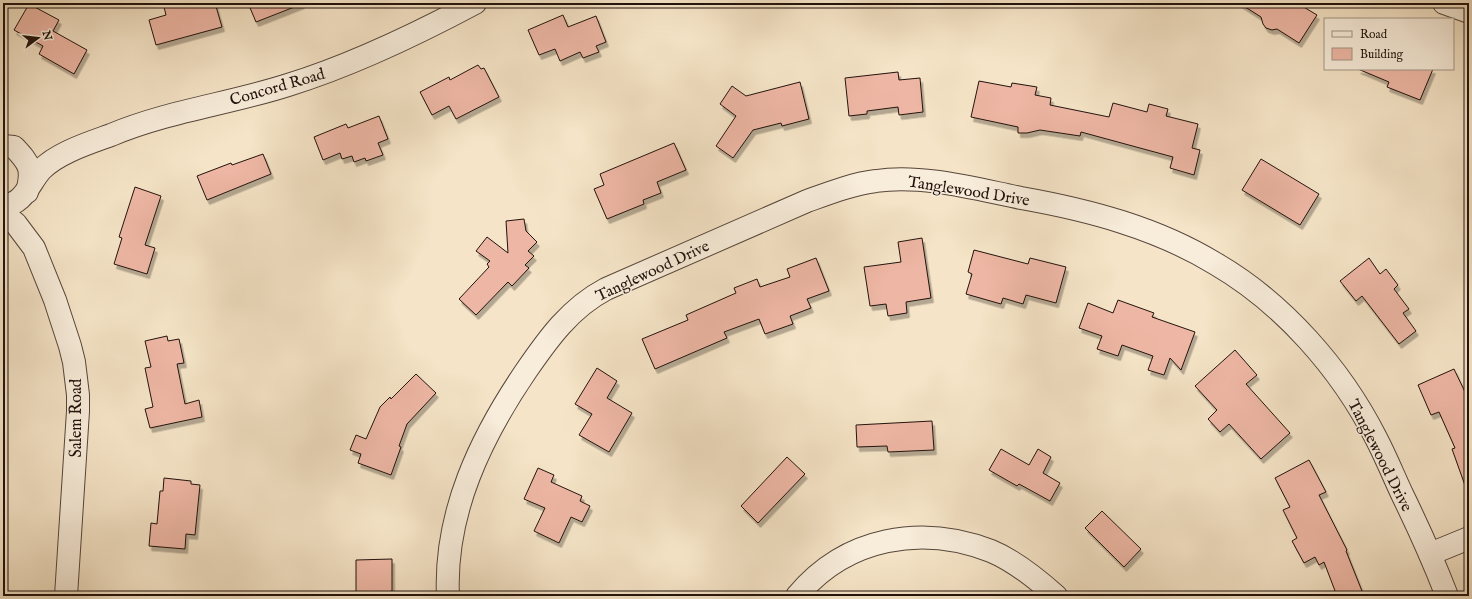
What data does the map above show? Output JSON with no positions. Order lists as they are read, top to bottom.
{
  "streets": {
    "street": ["Concord Road", "Tanglewood Drive", "Salem Road"]
  },
  "crossings": [
    ["Concord Road", "Salem Road"]
  ],
  "legend": ["Road", "Building"],
  "north": "right"
}
